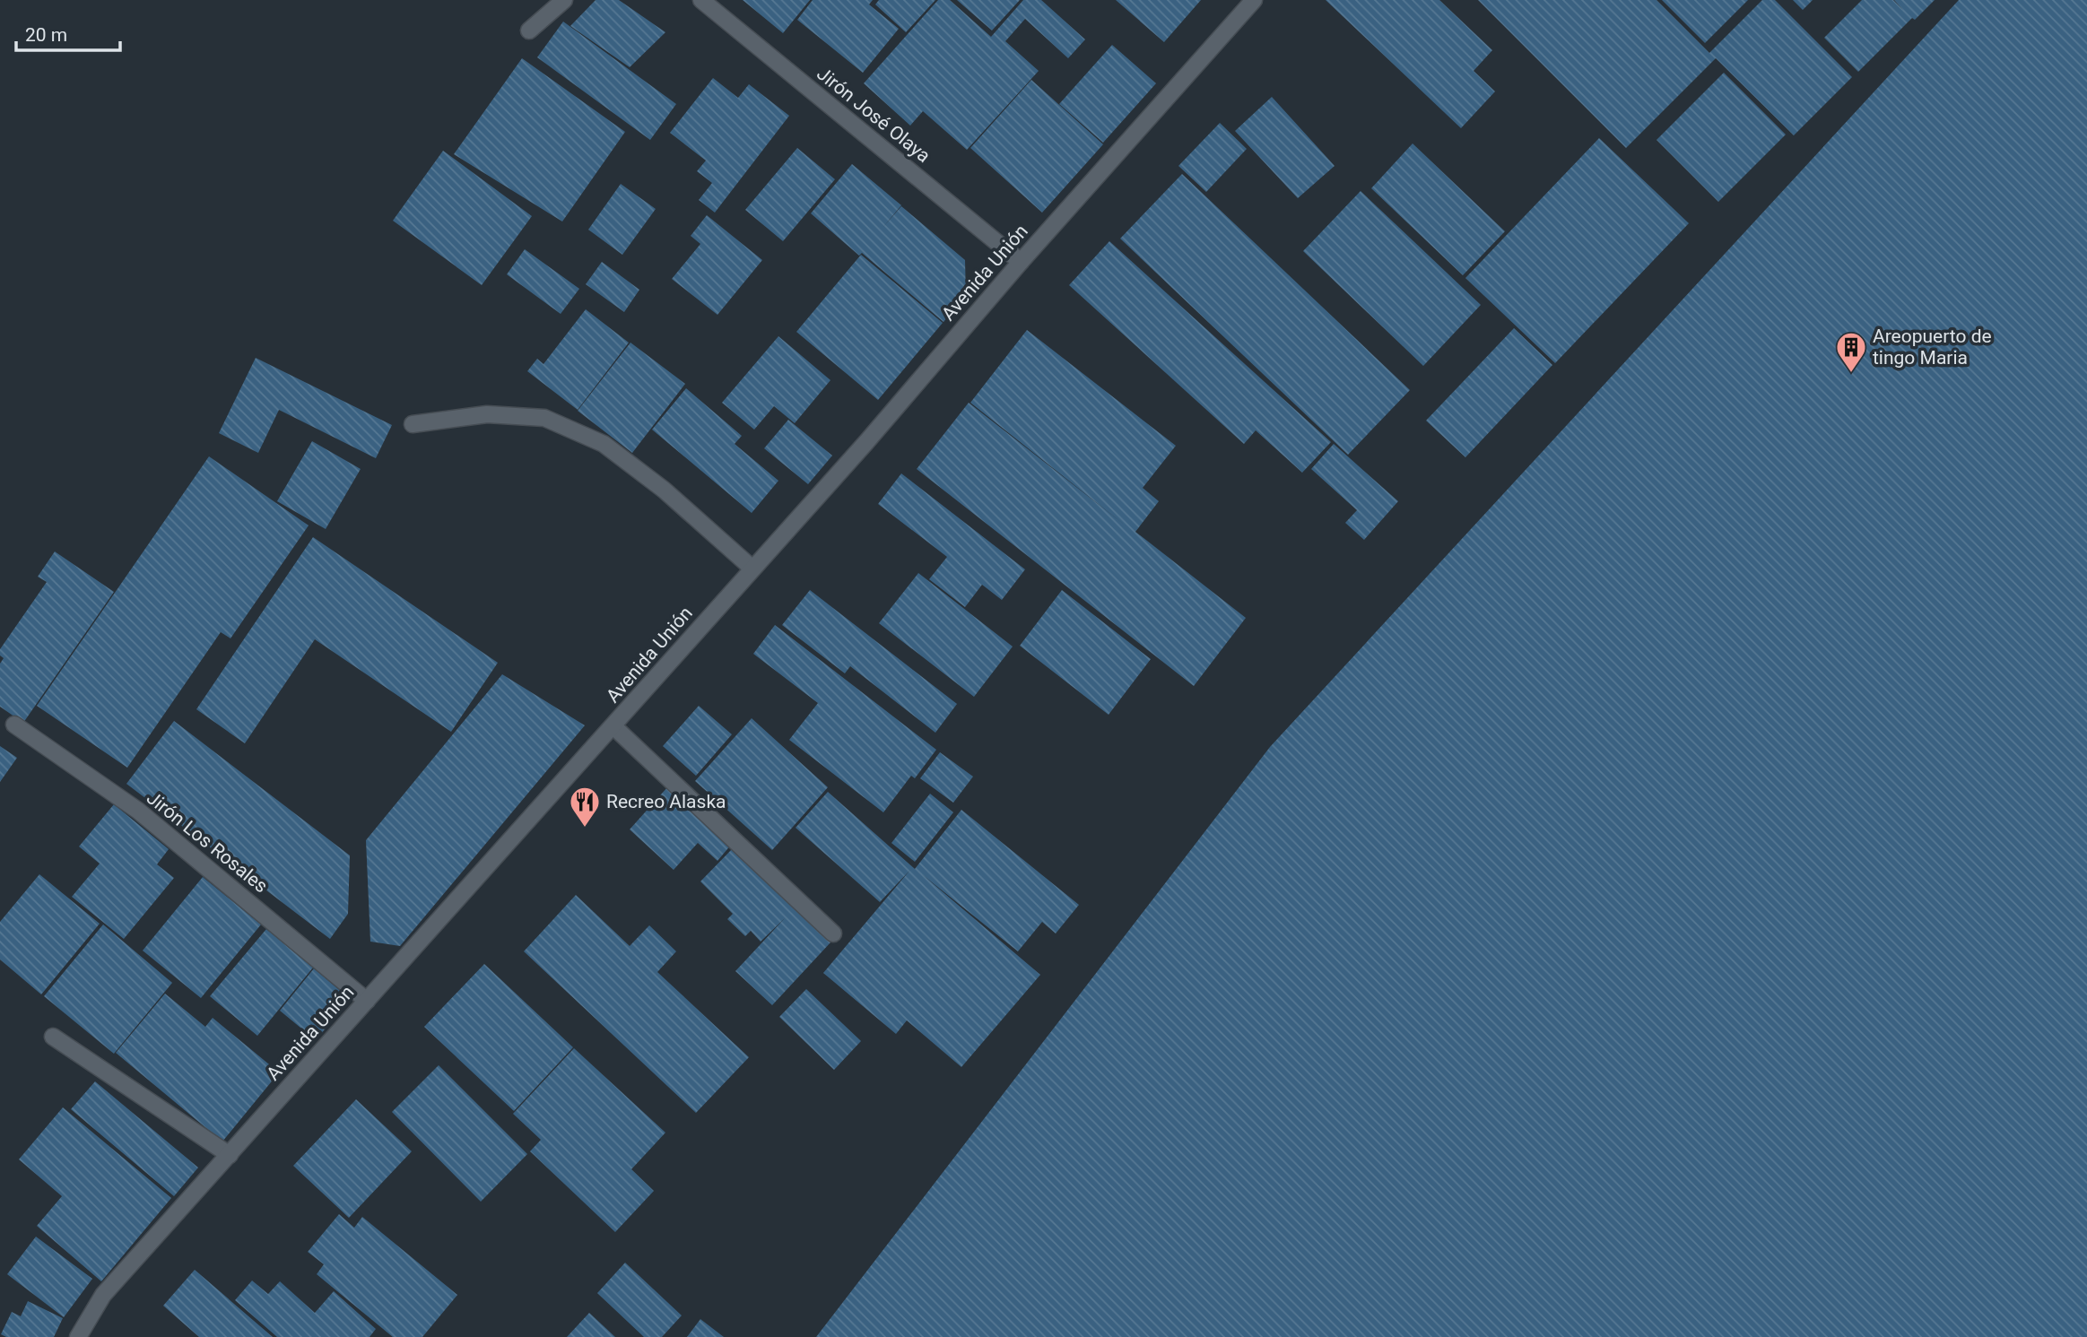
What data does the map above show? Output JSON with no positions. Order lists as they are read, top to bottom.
{
  "streets": {
    "street": ["Jirón José Olaya", "Avenida Unión", "Jirón Los Rosales"]
  },
  "crossings": [
    ["Jirón José Olaya", "Avenida Unión"],
    ["Avenida Unión", "Jirón Los Rosales"]
  ],
  "places": {
    "building": ["Areopuerto de tingo Maria"],
    "restaurant": ["Recreo Alaska"]
  },
  "scale_bar": "20 m"
}
